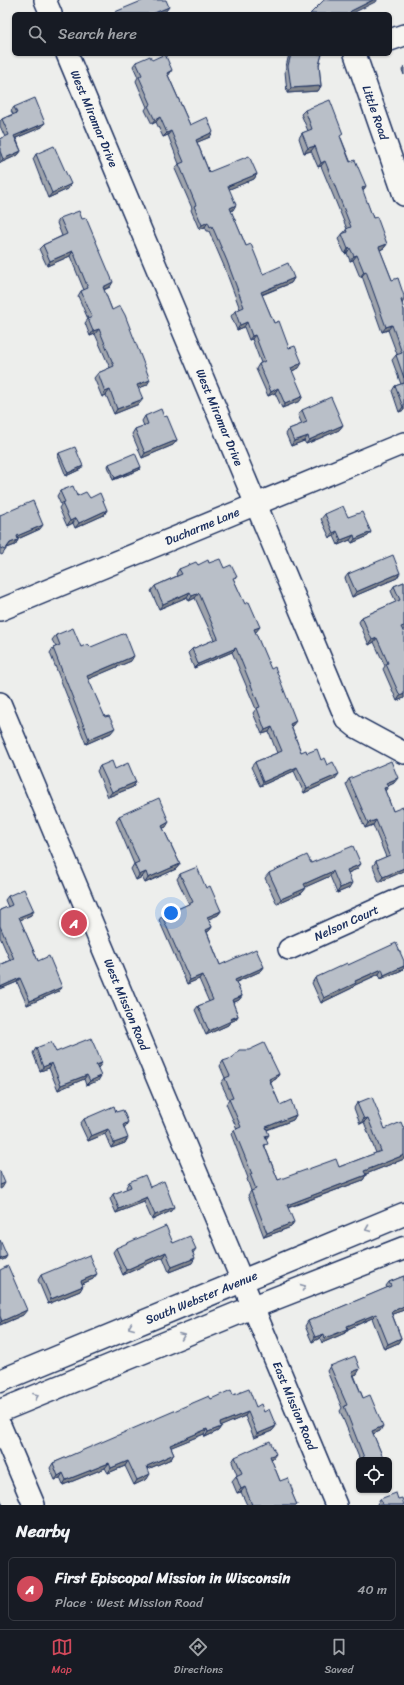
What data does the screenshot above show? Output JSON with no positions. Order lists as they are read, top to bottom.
{
  "streets": {
    "main road": ["South Webster Avenue"],
    "street": [
      "Little Road",
      "West Miramar Drive",
      "Ducharme Lane",
      "Nelson Court",
      "West Mission Road",
      "East Mission Road"
    ]
  },
  "crossings": [
    ["West Miramar Drive", "Ducharme Lane"],
    ["West Mission Road", "South Webster Avenue"],
    ["West Mission Road", "East Mission Road"]
  ],
  "page": {
    "search": "Search here",
    "pins": "A",
    "heading": "Nearby",
    "list": [
      {
        "mark": "A",
        "name": "First Episcopal Mission in Wisconsin",
        "note": "Place · West Mission Road",
        "value": "40 m"
      }
    ],
    "nav": ["Map", "Directions", "Saved"]
  }
}
